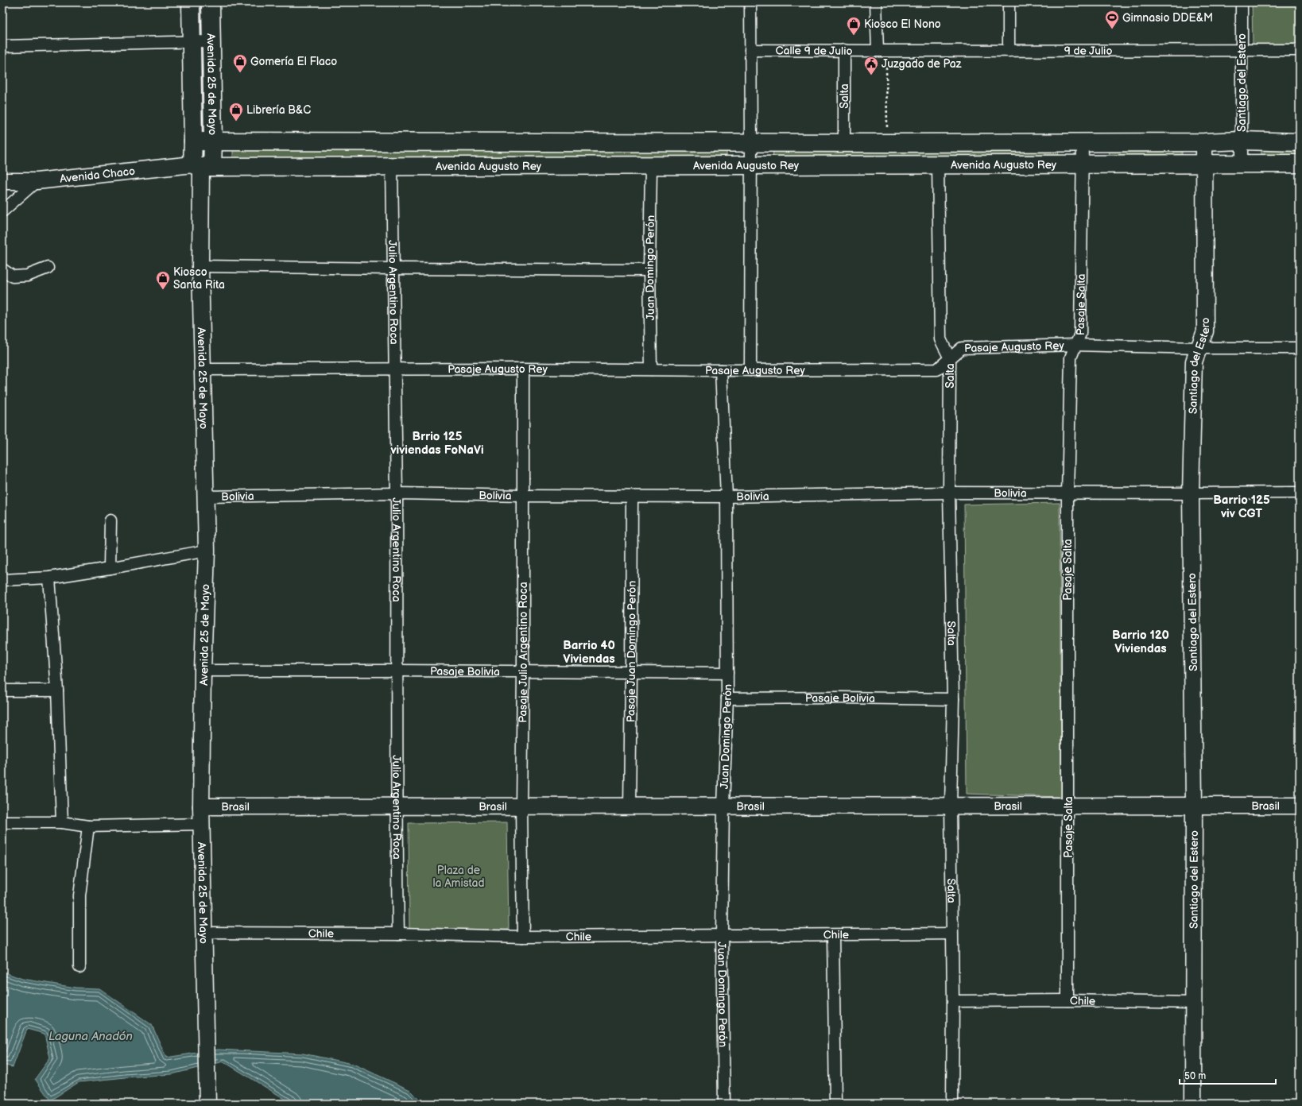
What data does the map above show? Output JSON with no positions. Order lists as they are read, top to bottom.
{
  "streets": {
    "main road": ["Avenida 25 de Mayo", "Avenida Augusto Rey"],
    "street": [
      "Calle 9 de Julio",
      "9 de Julio",
      "Santiago del Estero",
      "Salta",
      "Avenida Chaco",
      "Juan Domingo Perón",
      "Julio Argentino Roca",
      "Pasaje Salta",
      "Pasaje Augusto Rey",
      "Bolivia",
      "Pasaje Juan Domingo Perón",
      "Pasaje Julio Argentino Roca",
      "Pasaje Bolivia",
      "Brasil",
      "Chile"
    ]
  },
  "crossings": [
    ["Calle 9 de Julio", "9 de Julio"],
    ["Calle 9 de Julio", "Salta"],
    ["9 de Julio", "Santiago del Estero"],
    ["Santiago del Estero", "Avenida Augusto Rey"],
    ["Santiago del Estero", "Pasaje Augusto Rey"],
    ["Santiago del Estero", "Bolivia"],
    ["Santiago del Estero", "Brasil"],
    ["Santiago del Estero", "Chile"],
    ["Avenida 25 de Mayo", "Avenida Augusto Rey"],
    ["Avenida 25 de Mayo", "Avenida Chaco"],
    ["Avenida 25 de Mayo", "Pasaje Augusto Rey"],
    ["Avenida 25 de Mayo", "Bolivia"],
    ["Avenida 25 de Mayo", "Pasaje Bolivia"],
    ["Avenida 25 de Mayo", "Brasil"],
    ["Avenida 25 de Mayo", "Chile"],
    ["Salta", "Avenida Augusto Rey"],
    ["Salta", "Pasaje Augusto Rey"],
    ["Salta", "Bolivia"],
    ["Salta", "Pasaje Bolivia"],
    ["Salta", "Brasil"],
    ["Salta", "Chile"],
    ["Avenida Augusto Rey", "Avenida Chaco"],
    ["Avenida Augusto Rey", "Juan Domingo Perón"],
    ["Avenida Augusto Rey", "Julio Argentino Roca"],
    ["Avenida Augusto Rey", "Pasaje Salta"],
    ["Juan Domingo Perón", "Pasaje Augusto Rey"],
    ["Juan Domingo Perón", "Bolivia"],
    ["Juan Domingo Perón", "Pasaje Bolivia"],
    ["Juan Domingo Perón", "Brasil"],
    ["Juan Domingo Perón", "Chile"],
    ["Julio Argentino Roca", "Pasaje Augusto Rey"],
    ["Julio Argentino Roca", "Bolivia"],
    ["Julio Argentino Roca", "Pasaje Bolivia"],
    ["Julio Argentino Roca", "Brasil"],
    ["Julio Argentino Roca", "Chile"],
    ["Pasaje Salta", "Pasaje Augusto Rey"],
    ["Pasaje Salta", "Bolivia"],
    ["Pasaje Salta", "Brasil"],
    ["Pasaje Salta", "Chile"],
    ["Pasaje Augusto Rey", "Pasaje Julio Argentino Roca"],
    ["Bolivia", "Pasaje Juan Domingo Perón"],
    ["Bolivia", "Pasaje Julio Argentino Roca"],
    ["Pasaje Juan Domingo Perón", "Pasaje Bolivia"],
    ["Pasaje Juan Domingo Perón", "Brasil"],
    ["Pasaje Julio Argentino Roca", "Pasaje Bolivia"],
    ["Pasaje Julio Argentino Roca", "Brasil"],
    ["Pasaje Julio Argentino Roca", "Chile"]
  ],
  "districts": [
    "Brrio 125 viviendas FoNaVi",
    "Barrio 125 viv CGT",
    "Barrio 120 Viviendas",
    "Barrio 40 Viviendas"
  ],
  "water": ["Laguna Anadón"],
  "parks": ["Plaza de la Amistad"],
  "places": {
    "sports": ["Gimnasio DDE&M"],
    "shop": [
      "Kiosco El Nono",
      "Gomería El Flaco",
      "Librería B&C",
      "Kiosco Santa Rita"
    ],
    "public building": ["Juzgado de Paz"]
  },
  "scale_bar": "50 m"
}
